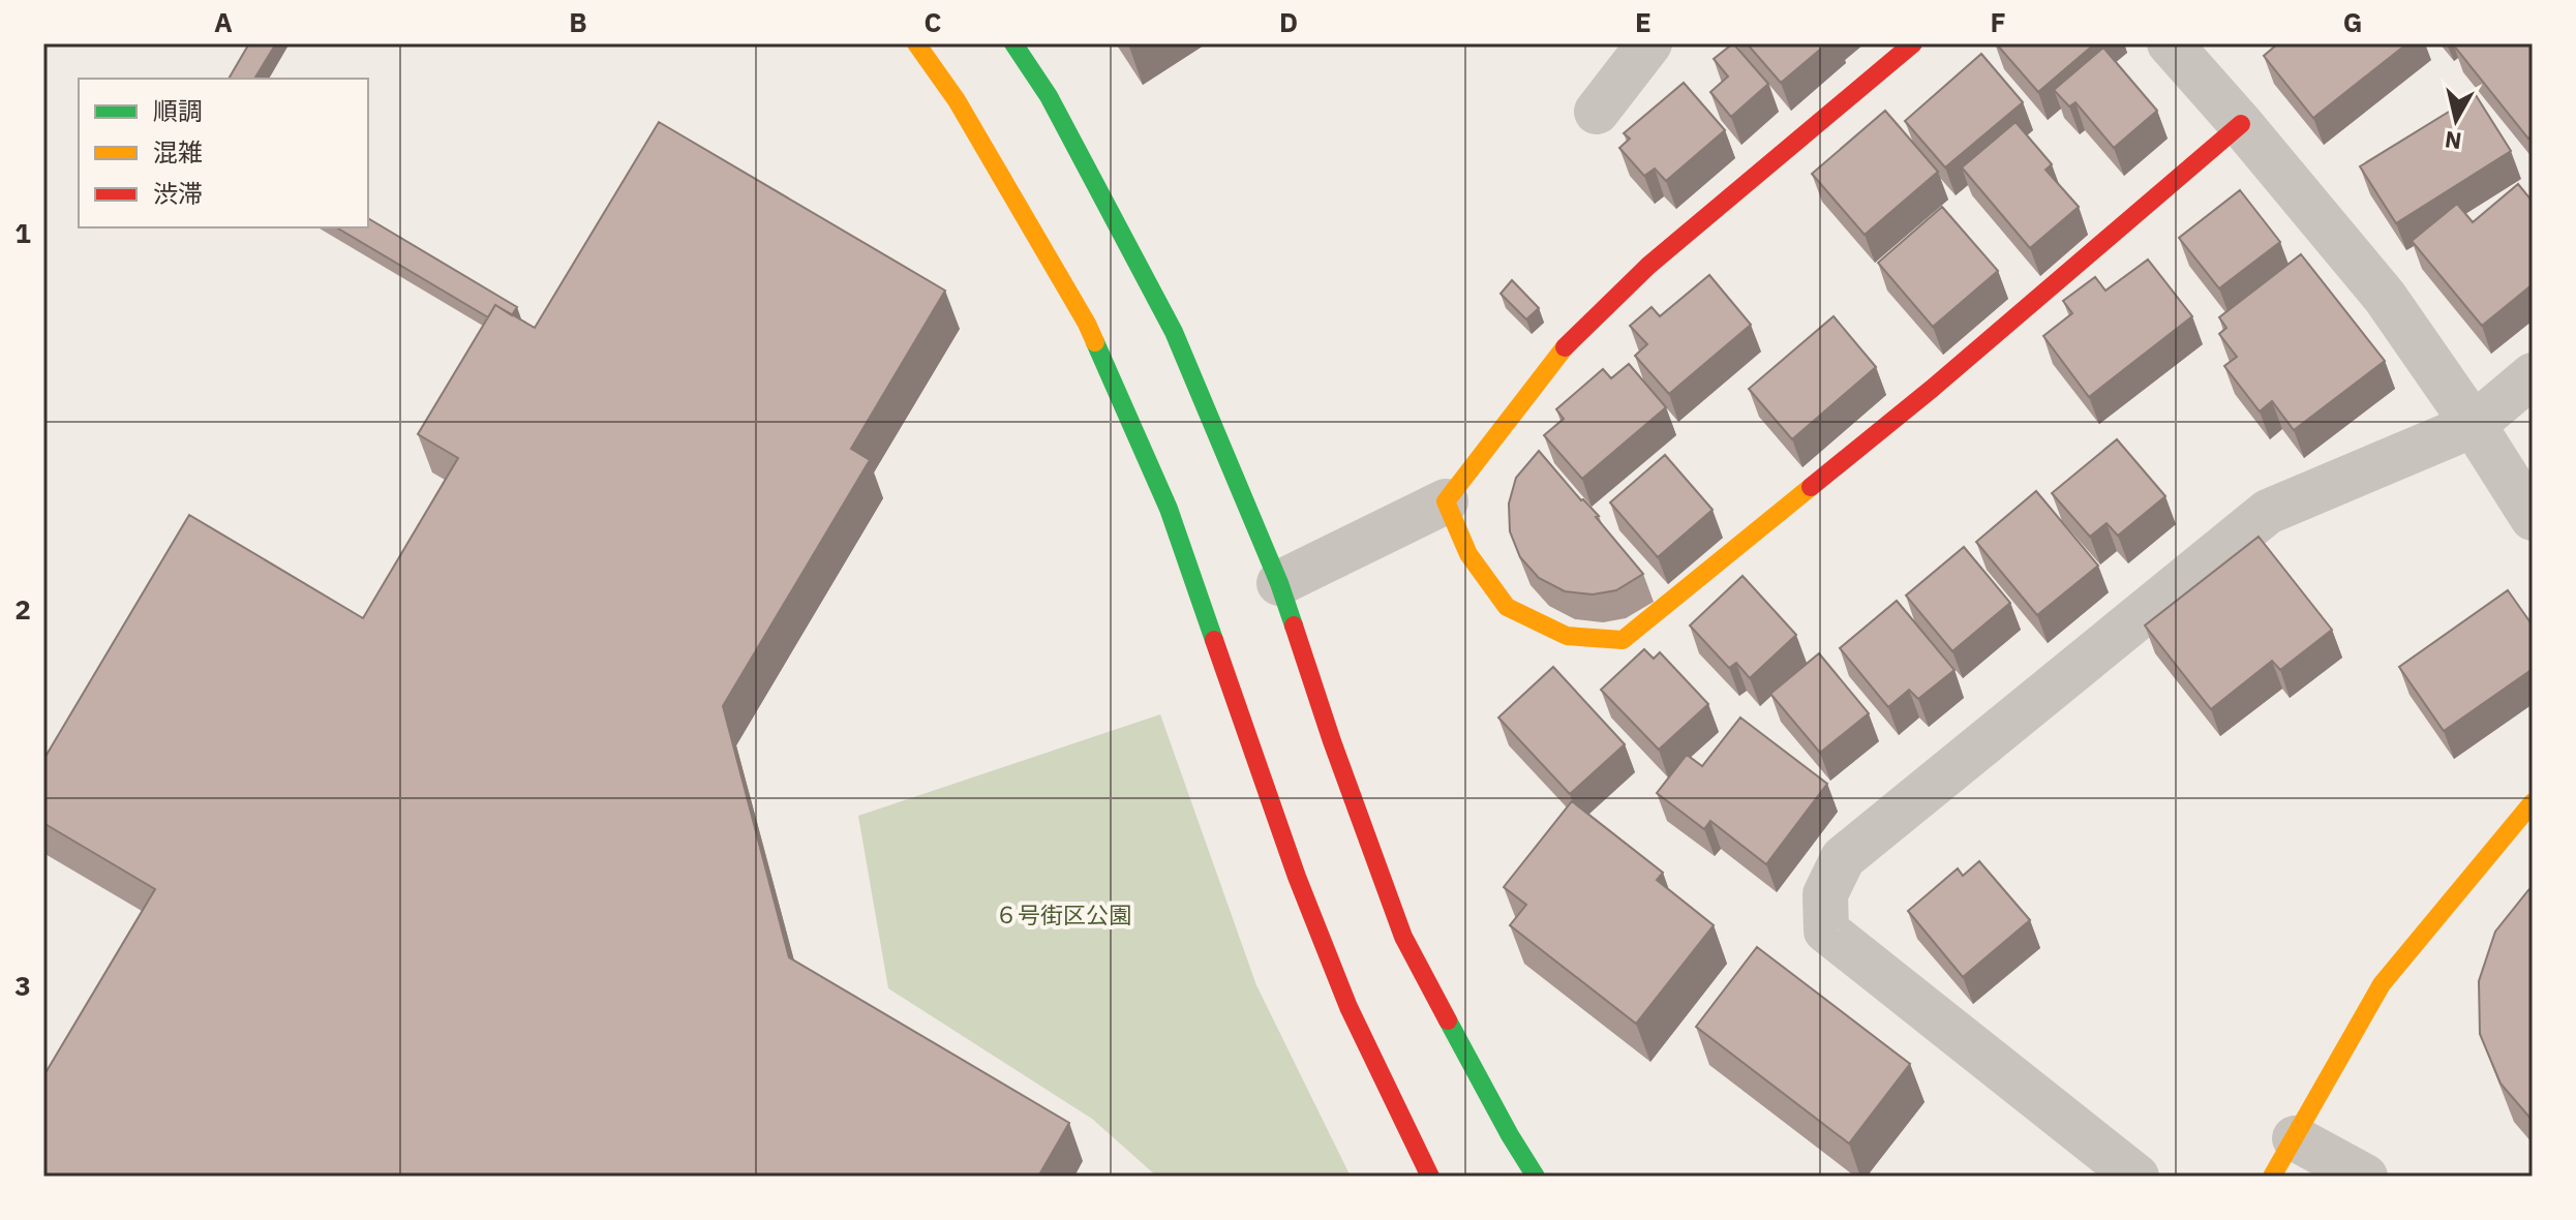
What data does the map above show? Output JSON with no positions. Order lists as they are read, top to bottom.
{
  "parks": ["６号街区公園"],
  "legend": ["順調", "混雑", "渋滞"],
  "north": "bottom",
  "grid": {
    "columns": [
      "A",
      "B",
      "C",
      "D",
      "E",
      "F",
      "G"
    ],
    "rows": ["1", "2", "3"]
  }
}
